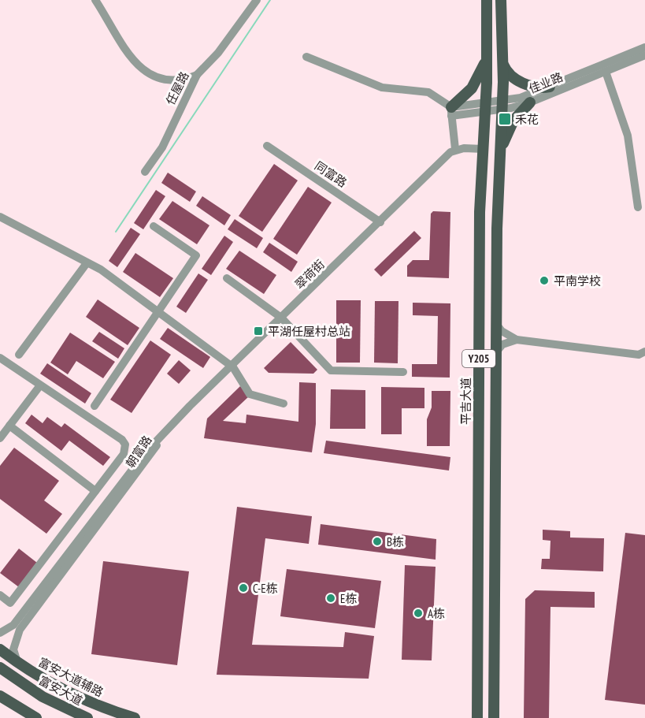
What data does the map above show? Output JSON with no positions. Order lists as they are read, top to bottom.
{
  "streets": {
    "main road": [
      "Y205",
      "平吉大道",
      "富安大道辅路",
      "富安大道"
    ],
    "street": [
      "佳业路",
      "任屋路",
      "同富路",
      "翠荷街",
      "朝富路"
    ]
  },
  "crossings": [
    ["佳业路", "Y205"],
    ["佳业路", "平吉大道"],
    ["同富路", "翠荷街"],
    ["翠荷街", "朝富路"],
    ["朝富路", "富安大道辅路"]
  ],
  "places": {
    "transit": ["禾花", "平湖任屋村总站"],
    "other": [
      "平南学校",
      "B栋",
      "C-E栋",
      "E栋",
      "A栋"
    ]
  }
}
